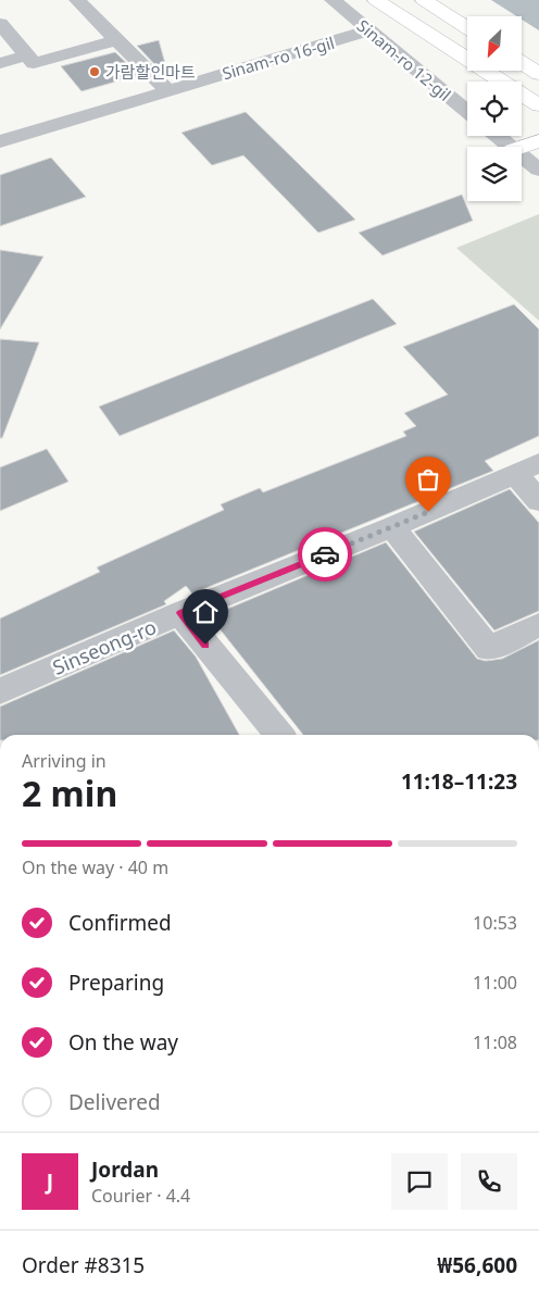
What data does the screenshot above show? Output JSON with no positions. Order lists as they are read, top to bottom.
{
  "streets": {
    "street": ["Sinam-ro 16-gil", "Sinam-ro 12-gil", "Sinseong-ro"]
  },
  "crossings": [
    ["Sinam-ro 16-gil", "Sinam-ro 12-gil"]
  ],
  "places": ["가람할인마트"],
  "north": "bottom left",
  "page": {
    "heading": ["2 min", "Arriving in", "11:18–11:23"],
    "panel": [
      "Jordan",
      "Courier · 4.4",
      "Order #8315",
      "₩56,600"
    ],
    "bar": "On the way · 40 m",
    "list": [
      ["Confirmed", "10:53"],
      ["Preparing", "11:00"],
      ["On the way", "11:08"],
      "Delivered"
    ],
    "round": "J"
  }
}
